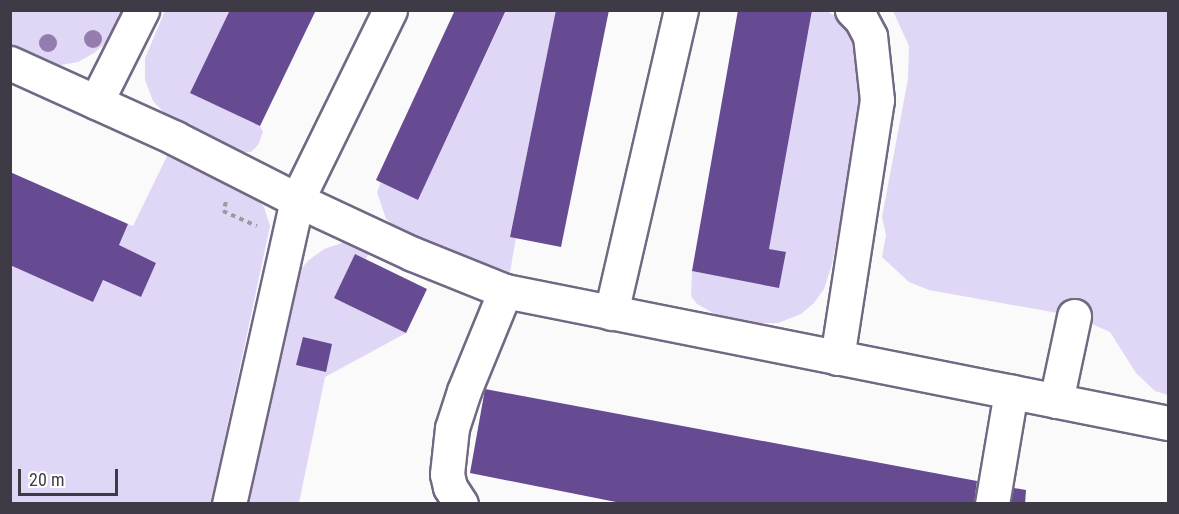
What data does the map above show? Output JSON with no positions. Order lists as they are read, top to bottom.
{
  "scale_bar": "20 m"
}
